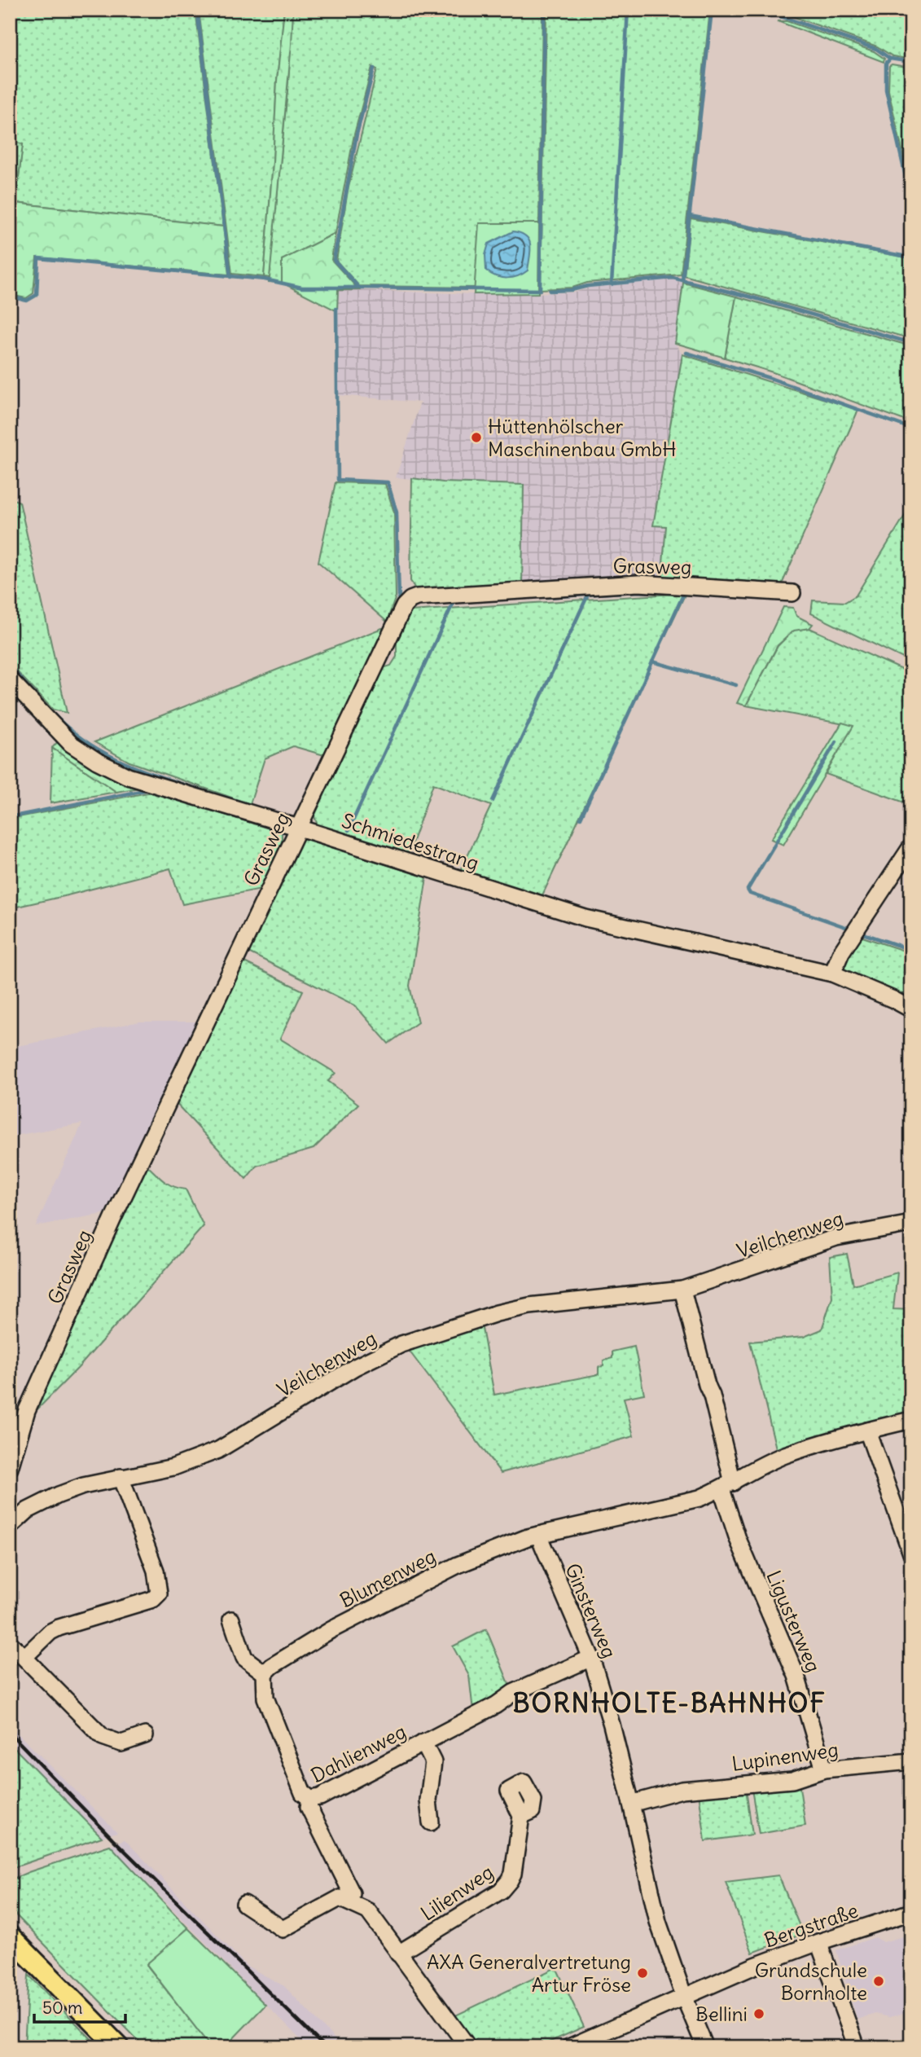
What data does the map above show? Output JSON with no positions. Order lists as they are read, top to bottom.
{
  "streets": {
    "street": [
      "Grasweg",
      "Schmiedestrang",
      "Veilchenweg",
      "Blumenweg",
      "Ginsterweg",
      "Ligusterweg",
      "Dahlienweg",
      "Lupinenweg",
      "Lilienweg",
      "Bergstraße"
    ]
  },
  "crossings": [
    ["Grasweg", "Schmiedestrang"],
    ["Blumenweg", "Ginsterweg"],
    ["Ginsterweg", "Dahlienweg"],
    ["Ginsterweg", "Lupinenweg"],
    ["Ginsterweg", "Bergstraße"],
    ["Ligusterweg", "Lupinenweg"]
  ],
  "districts": ["BORNHOLTE-BAHNHOF"],
  "places": [
    "Hüttenhölscher Maschinenbau GmbH",
    "AXA Generalvertretung Artur Fröse",
    "Grundschule Bornholte",
    "Bellini"
  ],
  "scale_bar": "50 m"
}
